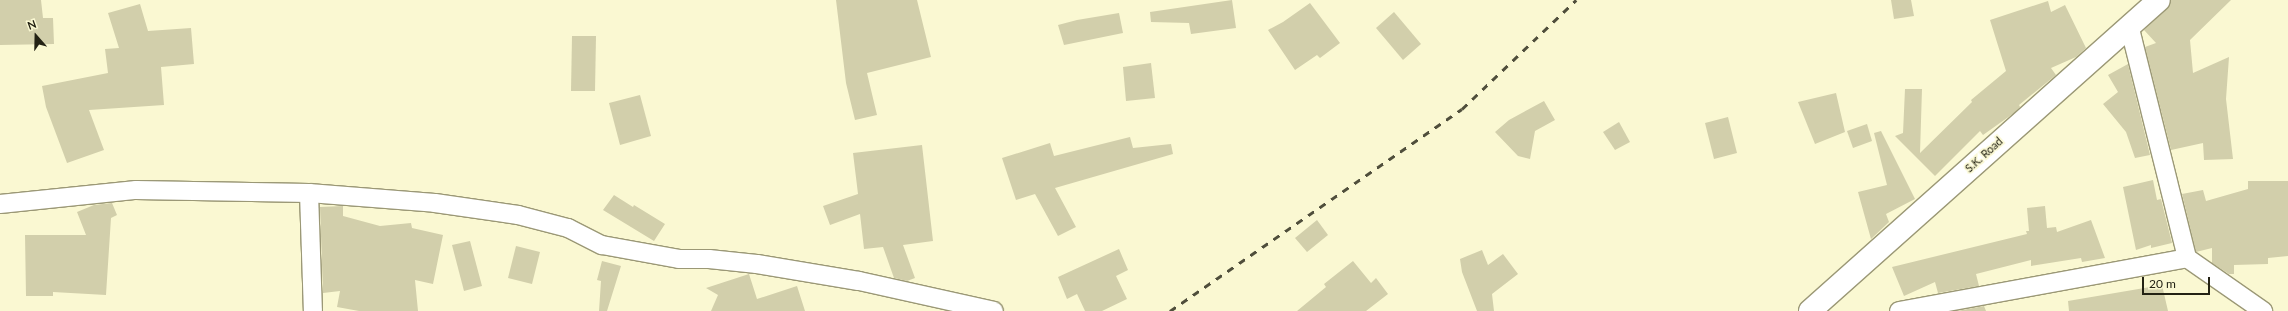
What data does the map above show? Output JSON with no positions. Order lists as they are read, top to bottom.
{
  "streets": {
    "main road": ["S.K. Road"]
  },
  "scale_bar": "20 m",
  "north": "top"
}
